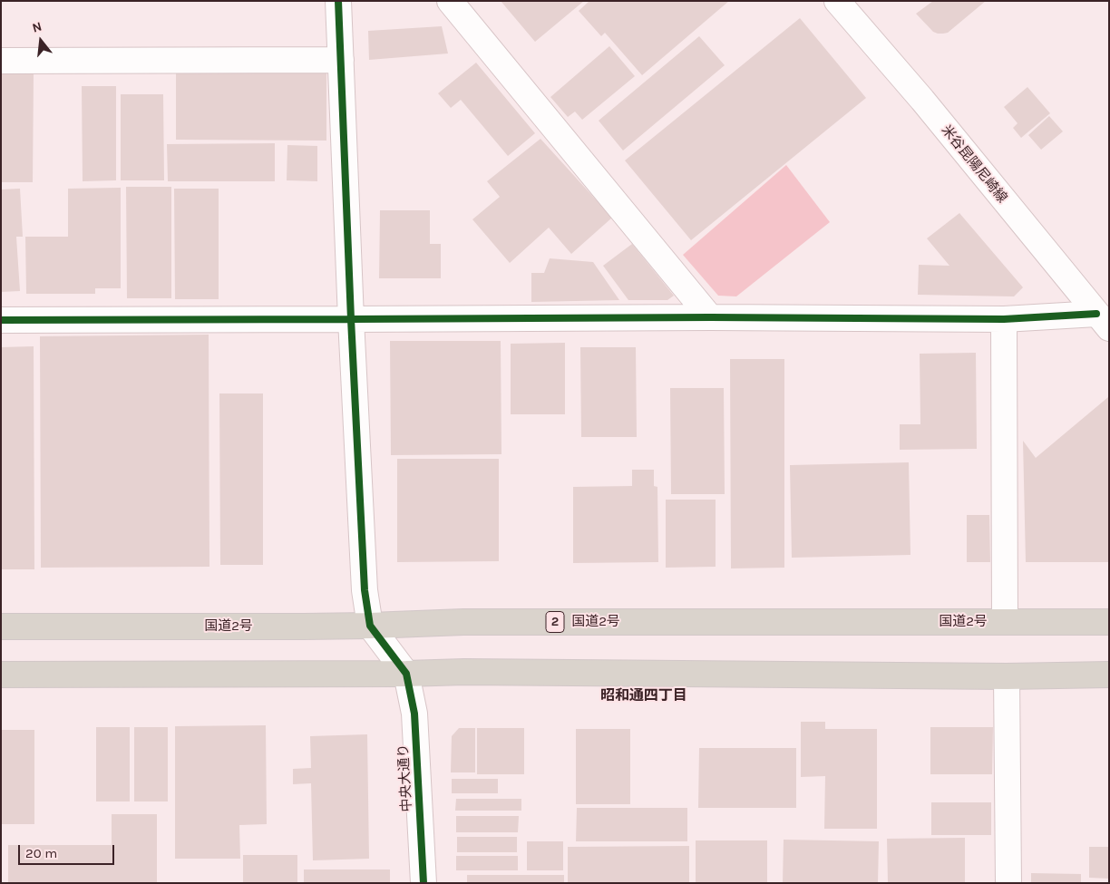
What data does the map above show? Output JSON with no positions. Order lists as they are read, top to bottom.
{
  "streets": {
    "highway": ["2", "国道2号"],
    "street": ["米谷昆陽尼崎線", "中央大通り"]
  },
  "districts": ["昭和通四丁目"],
  "scale_bar": "20 m",
  "north": "top"
}
